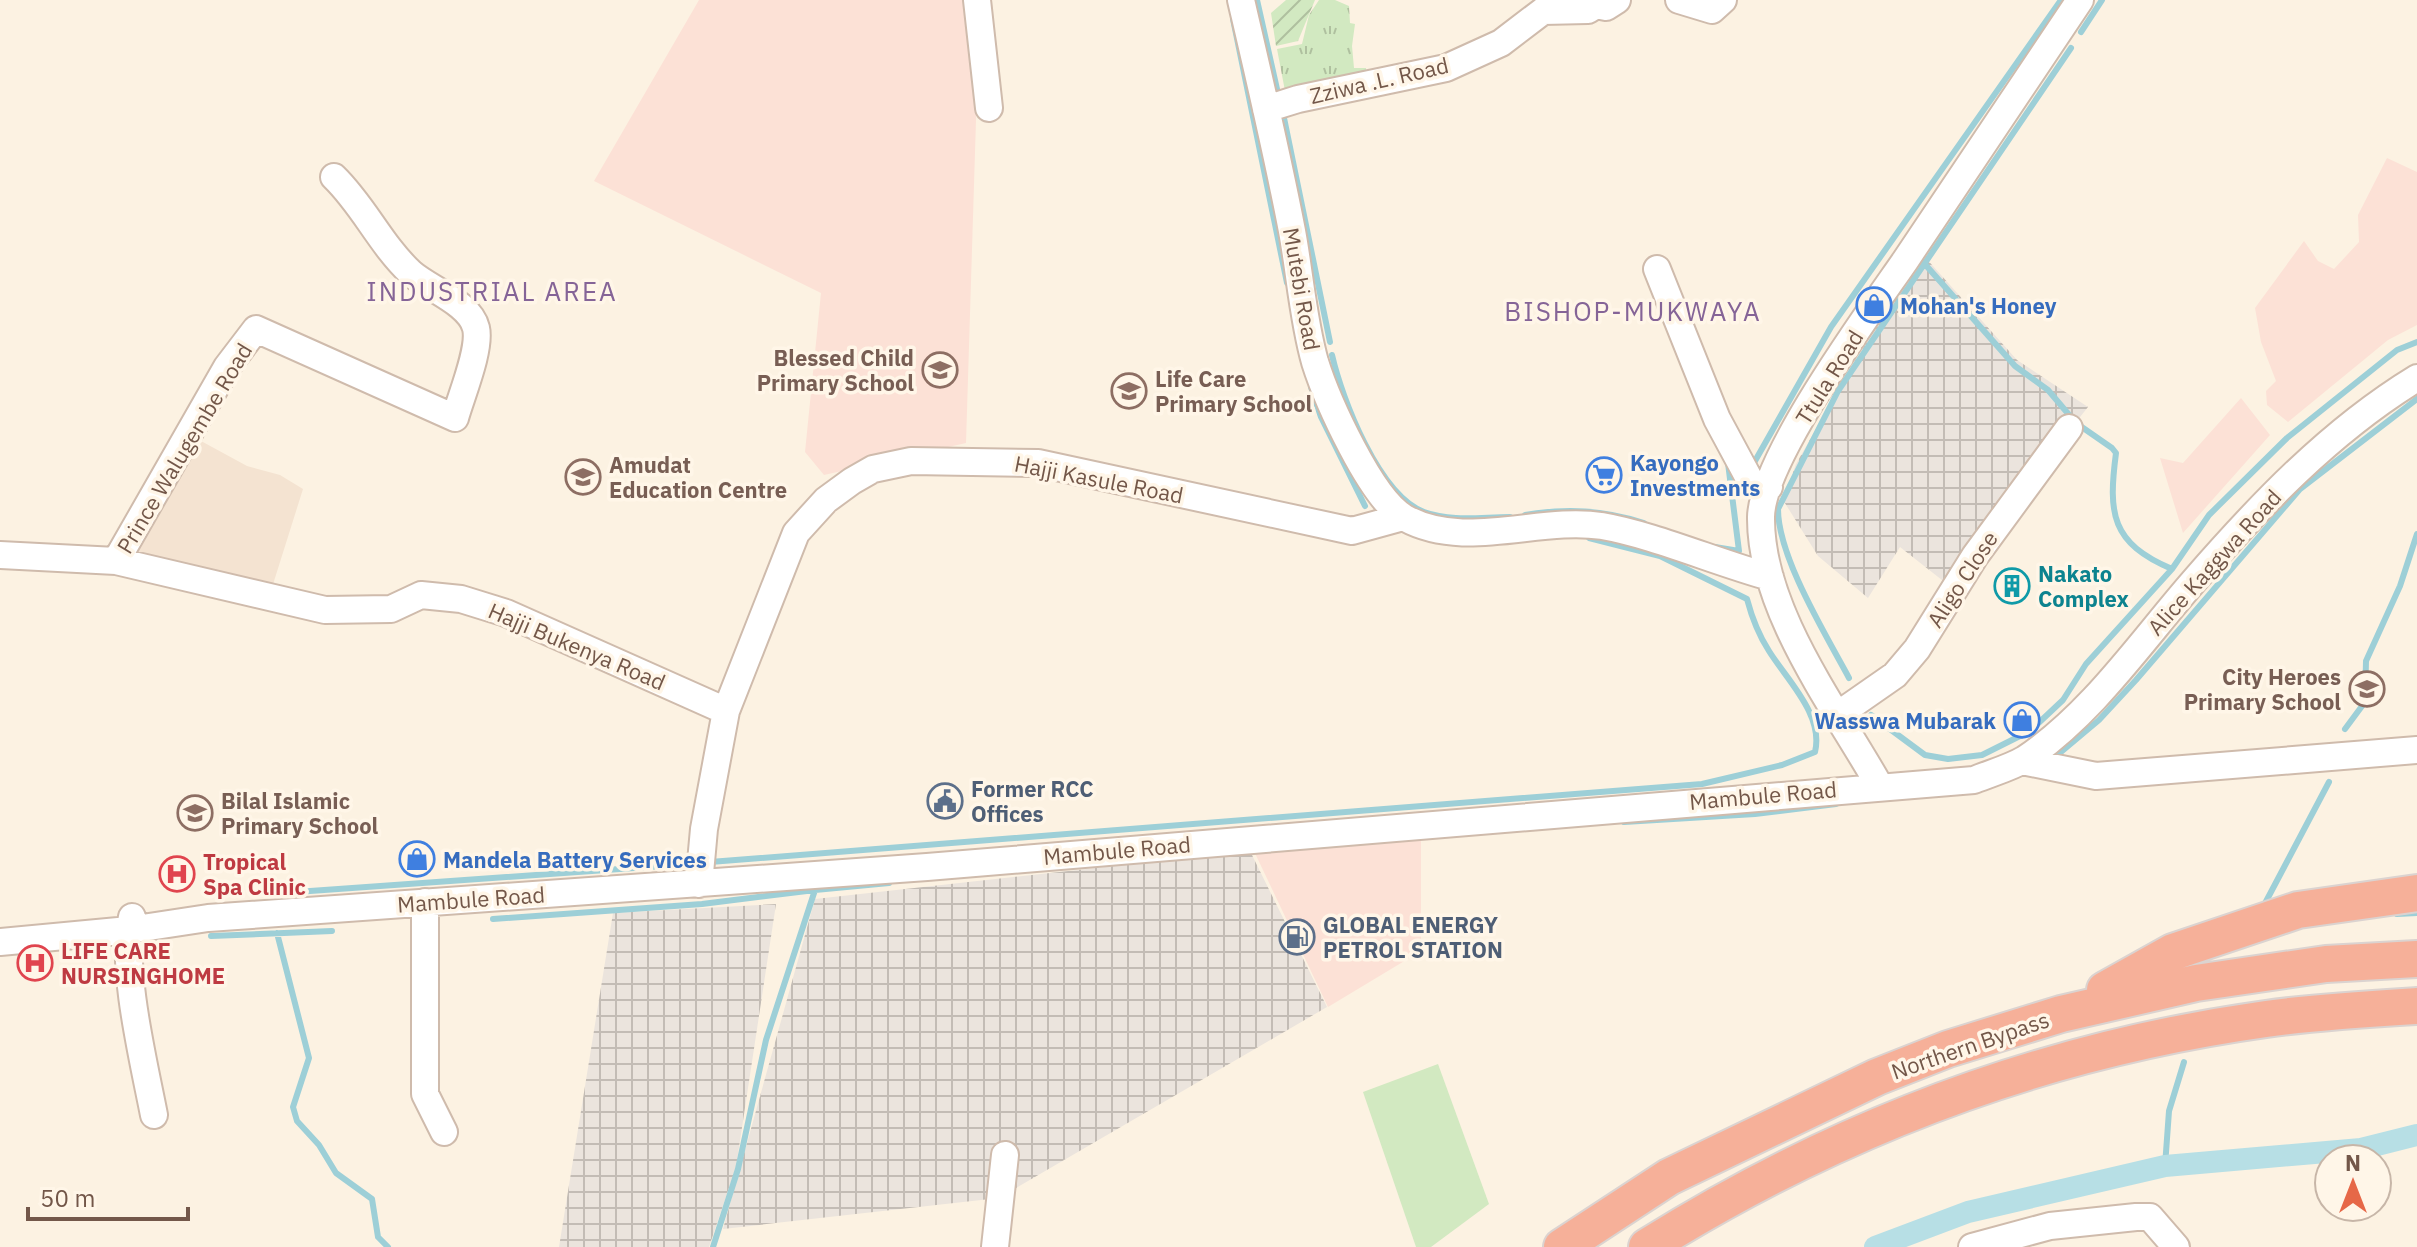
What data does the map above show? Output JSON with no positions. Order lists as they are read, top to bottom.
{
  "streets": {
    "highway": ["Northern Bypass"],
    "street": [
      "Zziwa .L. Road",
      "Mutebi Road",
      "Ttula Road",
      "Prince Walugembe Road",
      "Hajji Kasule Road",
      "Alice Kaggwa Road",
      "Aligo Close",
      "Hajji Bukenya Road",
      "Mambule Road"
    ]
  },
  "crossings": [
    ["Zziwa .L. Road", "Mutebi Road"],
    ["Mutebi Road", "Hajji Kasule Road"],
    ["Ttula Road", "Aligo Close"],
    ["Ttula Road", "Mambule Road"],
    ["Prince Walugembe Road", "Hajji Bukenya Road"],
    ["Hajji Kasule Road", "Hajji Bukenya Road"],
    ["Hajji Kasule Road", "Mambule Road"],
    ["Alice Kaggwa Road", "Mambule Road"]
  ],
  "districts": ["INDUSTRIAL AREA", "BISHOP-MUKWAYA"],
  "places": {
    "shop": ["Mohan's Honey", "Wasswa Mubarak", "Mandela Battery Services"],
    "school or university": [
      "Blessed Child Primary School",
      "Life Care Primary School",
      "Amudat Education Centre",
      "City Heroes Primary School",
      "Bilal Islamic Primary School"
    ],
    "supermarket": ["Kayongo Investments"],
    "building": ["Nakato Complex"],
    "public building": ["Former RCC Offices"],
    "hospital": ["Tropical Spa Clinic", "LIFE CARE NURSINGHOME"],
    "fuel station": ["GLOBAL ENERGY PETROL STATION"]
  },
  "scale_bar": "50 m",
  "north": "top"
}
